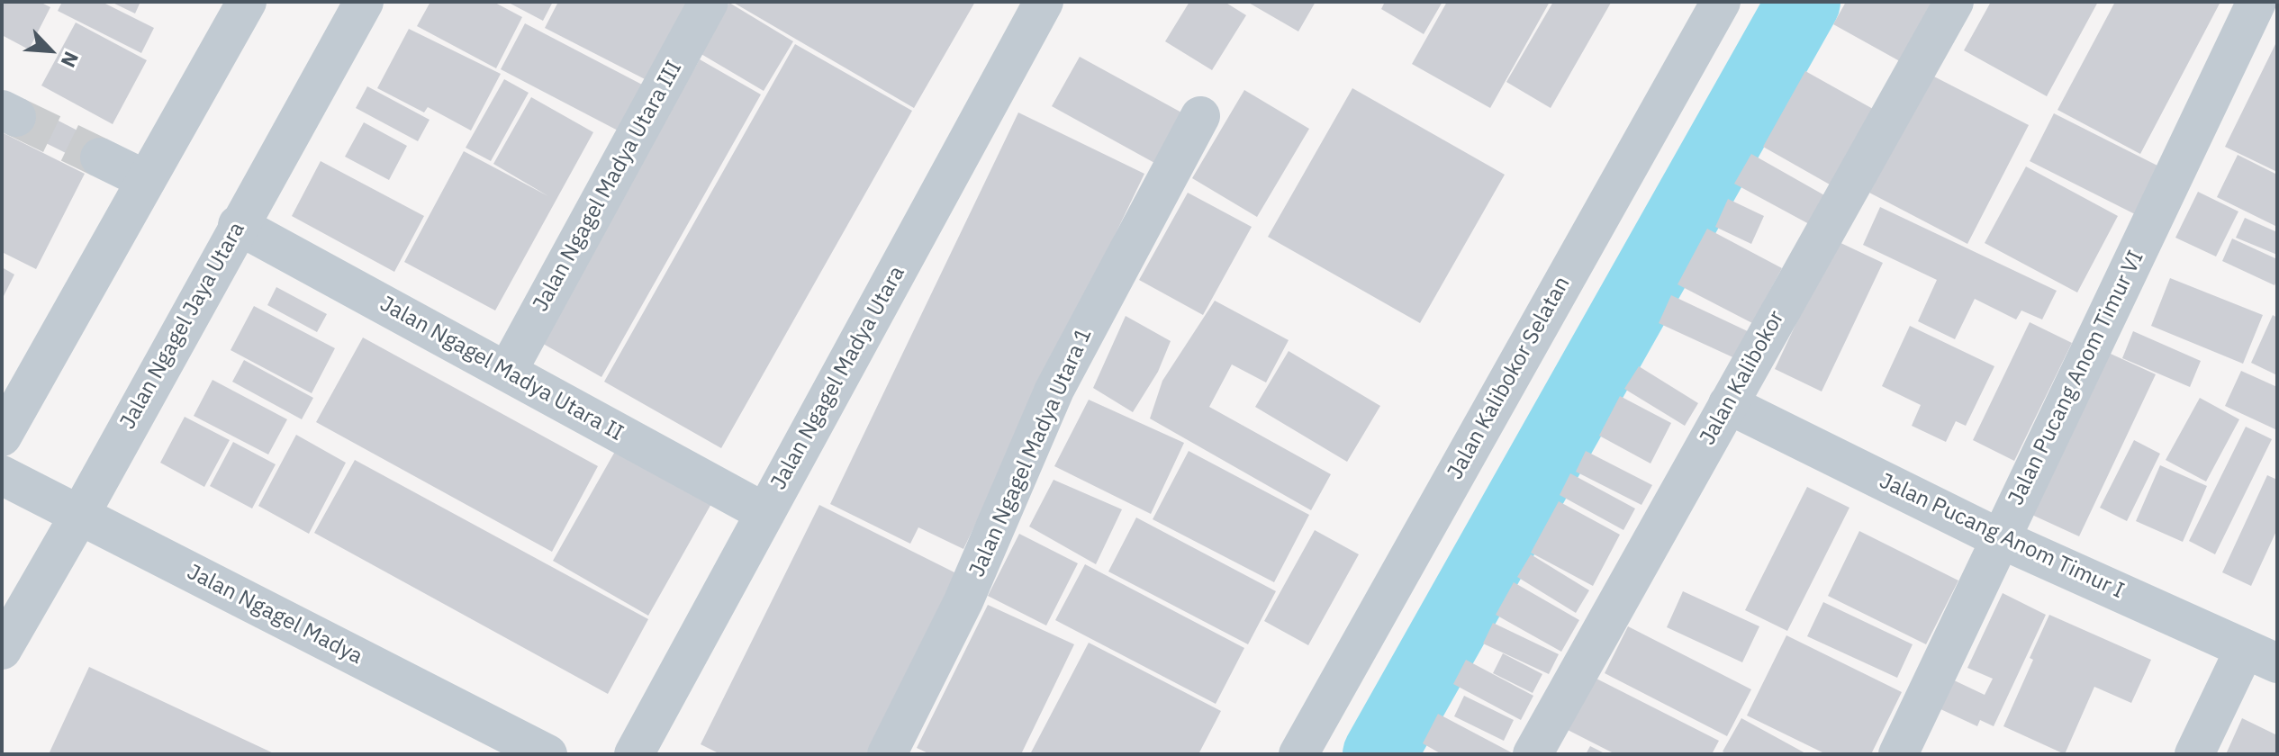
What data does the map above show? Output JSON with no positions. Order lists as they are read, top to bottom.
{
  "streets": {
    "street": [
      "Jalan Ngagel Madya Utara III",
      "Jalan Ngagel Jaya Utara",
      "Jalan Ngagel Madya Utara II",
      "Jalan Ngagel Madya Utara",
      "Jalan Kalibokor Selatan",
      "Jalan Kalibokor",
      "Jalan Pucang Anom Timur VI",
      "Jalan Ngagel Madya Utara 1",
      "Jalan Pucang Anom Timur I",
      "Jalan Ngagel Madya"
    ]
  },
  "crossings": [
    ["Jalan Ngagel Madya Utara III", "Jalan Ngagel Madya Utara II"],
    ["Jalan Ngagel Jaya Utara", "Jalan Ngagel Madya Utara II"],
    ["Jalan Ngagel Jaya Utara", "Jalan Ngagel Madya"],
    ["Jalan Ngagel Madya Utara II", "Jalan Ngagel Madya Utara"],
    ["Jalan Kalibokor", "Jalan Pucang Anom Timur I"],
    ["Jalan Pucang Anom Timur VI", "Jalan Pucang Anom Timur I"]
  ],
  "north": "bottom right"
}
